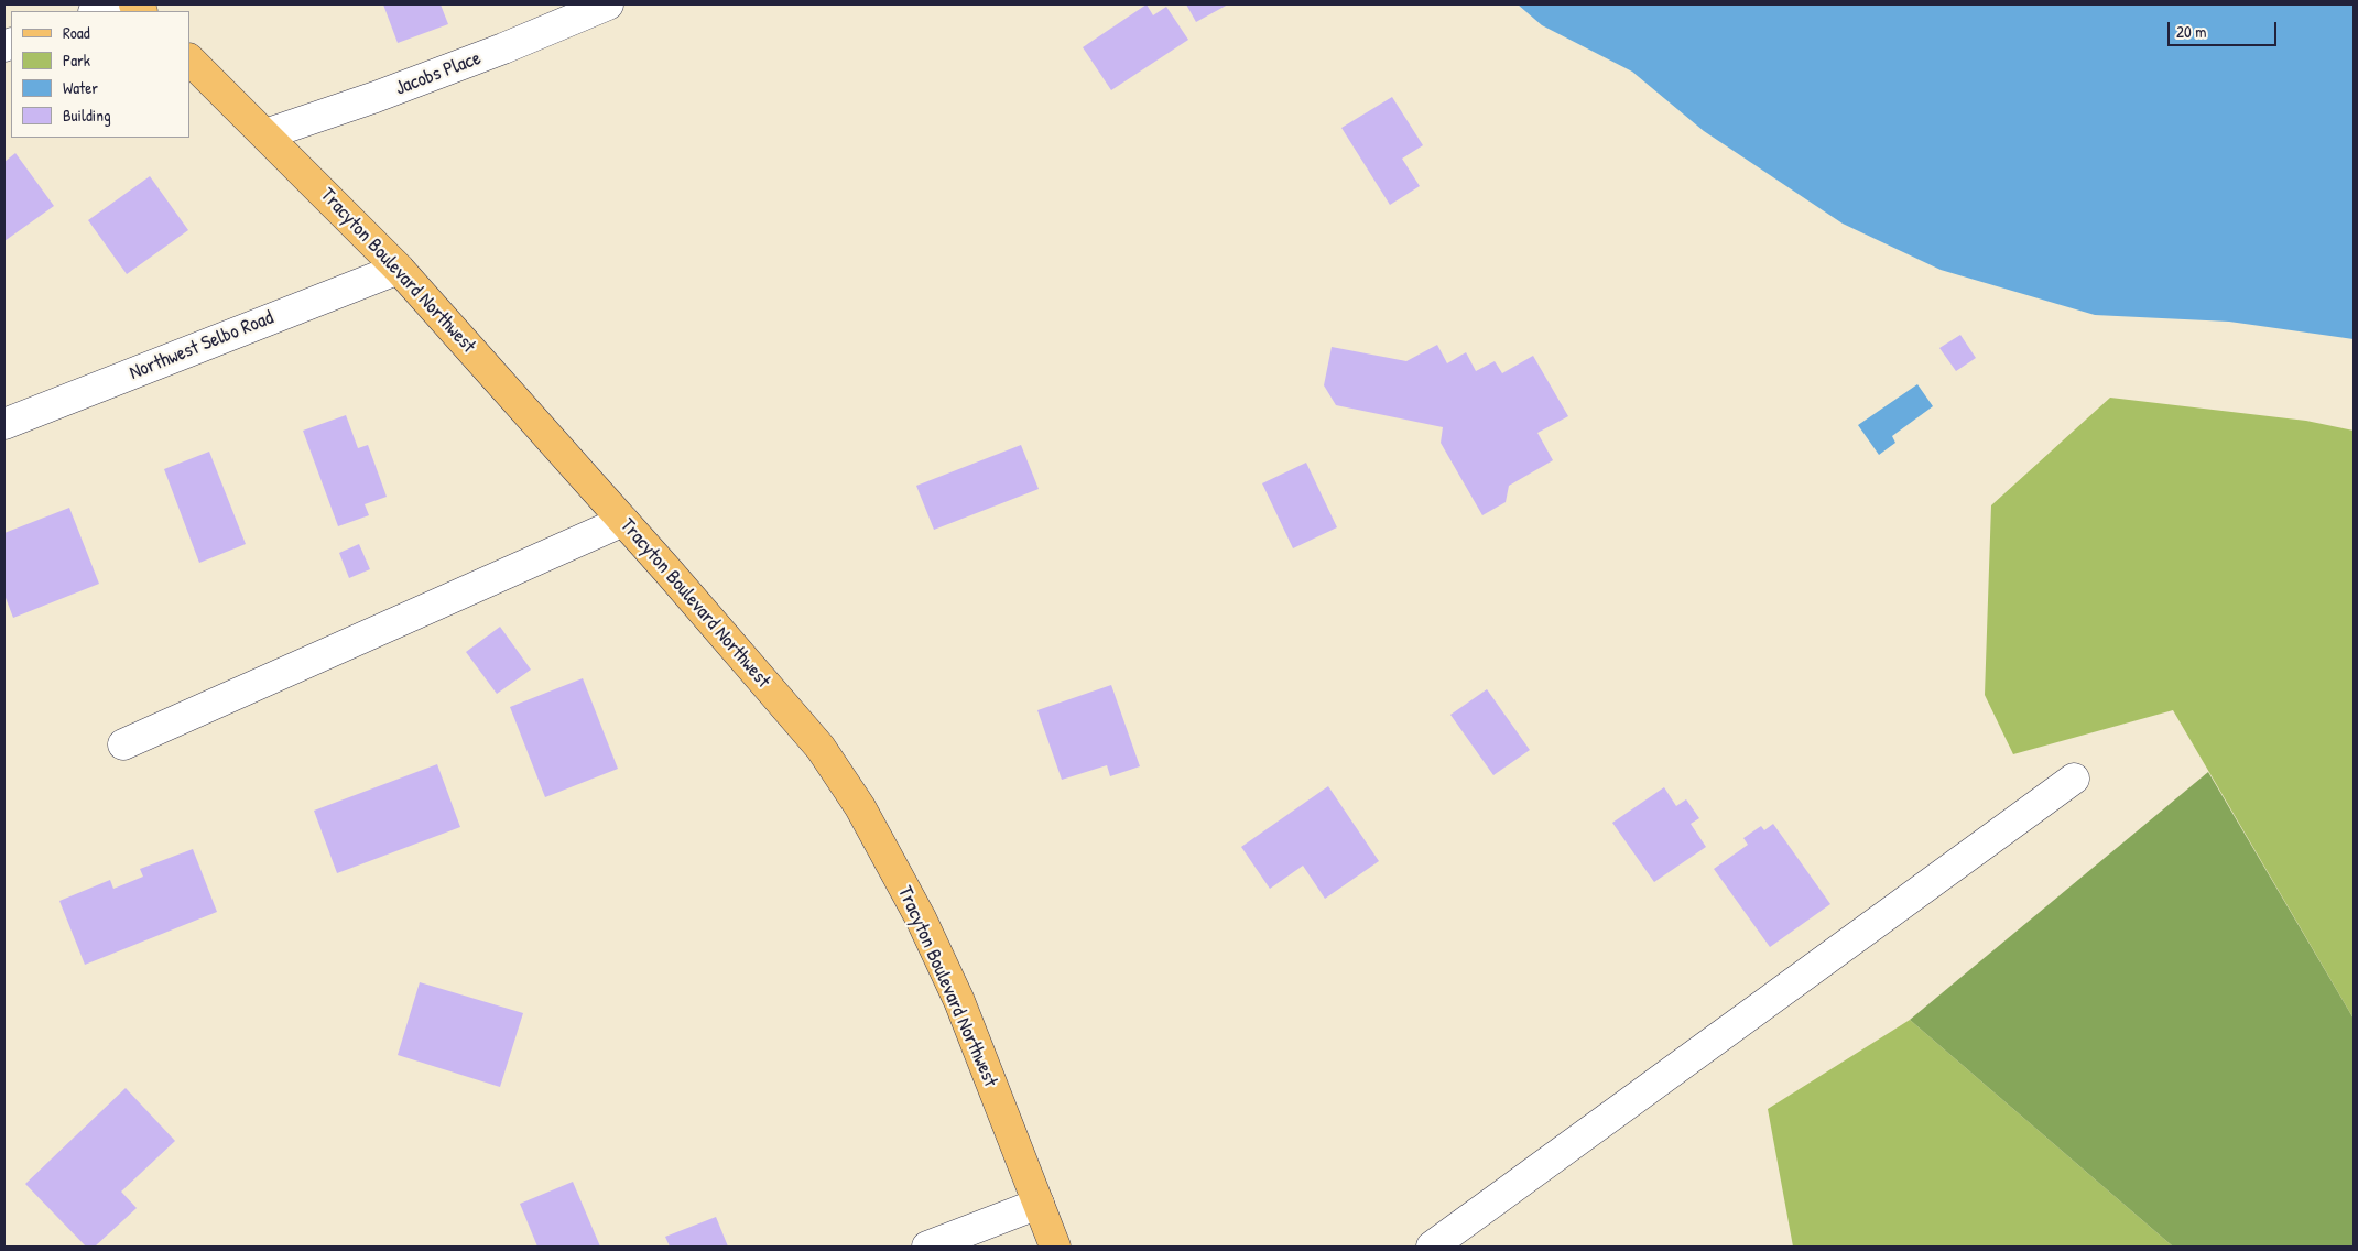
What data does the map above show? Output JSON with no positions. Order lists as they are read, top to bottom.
{
  "streets": {
    "main road": ["Tracyton Boulevard Northwest"],
    "street": ["Jacobs Place", "Northwest Selbo Road"]
  },
  "crossings": [
    ["Jacobs Place", "Tracyton Boulevard Northwest"],
    ["Tracyton Boulevard Northwest", "Northwest Selbo Road"]
  ],
  "legend": [
    "Road",
    "Park",
    "Water",
    "Building"
  ],
  "scale_bar": "20 m"
}
